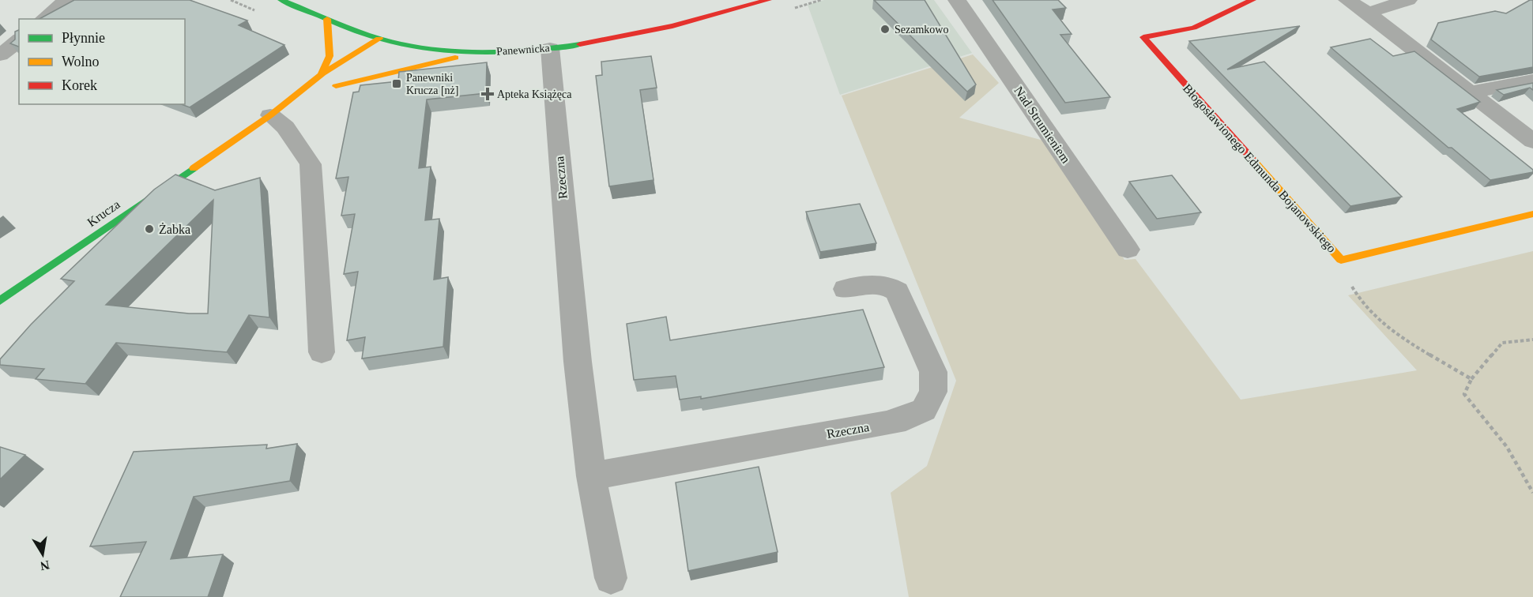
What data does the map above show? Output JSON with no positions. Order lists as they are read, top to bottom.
{
  "streets": {
    "street": [
      "Panewnicka",
      "Nad Strumieniem",
      "Błogosławionego Edmunda Bojanowskiego",
      "Rzeczna",
      "Krucza"
    ]
  },
  "crossings": [
    ["Panewnicka", "Rzeczna"],
    ["Panewnicka", "Krucza"]
  ],
  "places": {
    "other": ["Sezamkowo", "Żabka"],
    "transit": ["Panewniki Krucza [nż]"],
    "health": ["Apteka Książęca"]
  },
  "legend": ["Płynnie", "Wolno", "Korek"],
  "north": "bottom"
}
